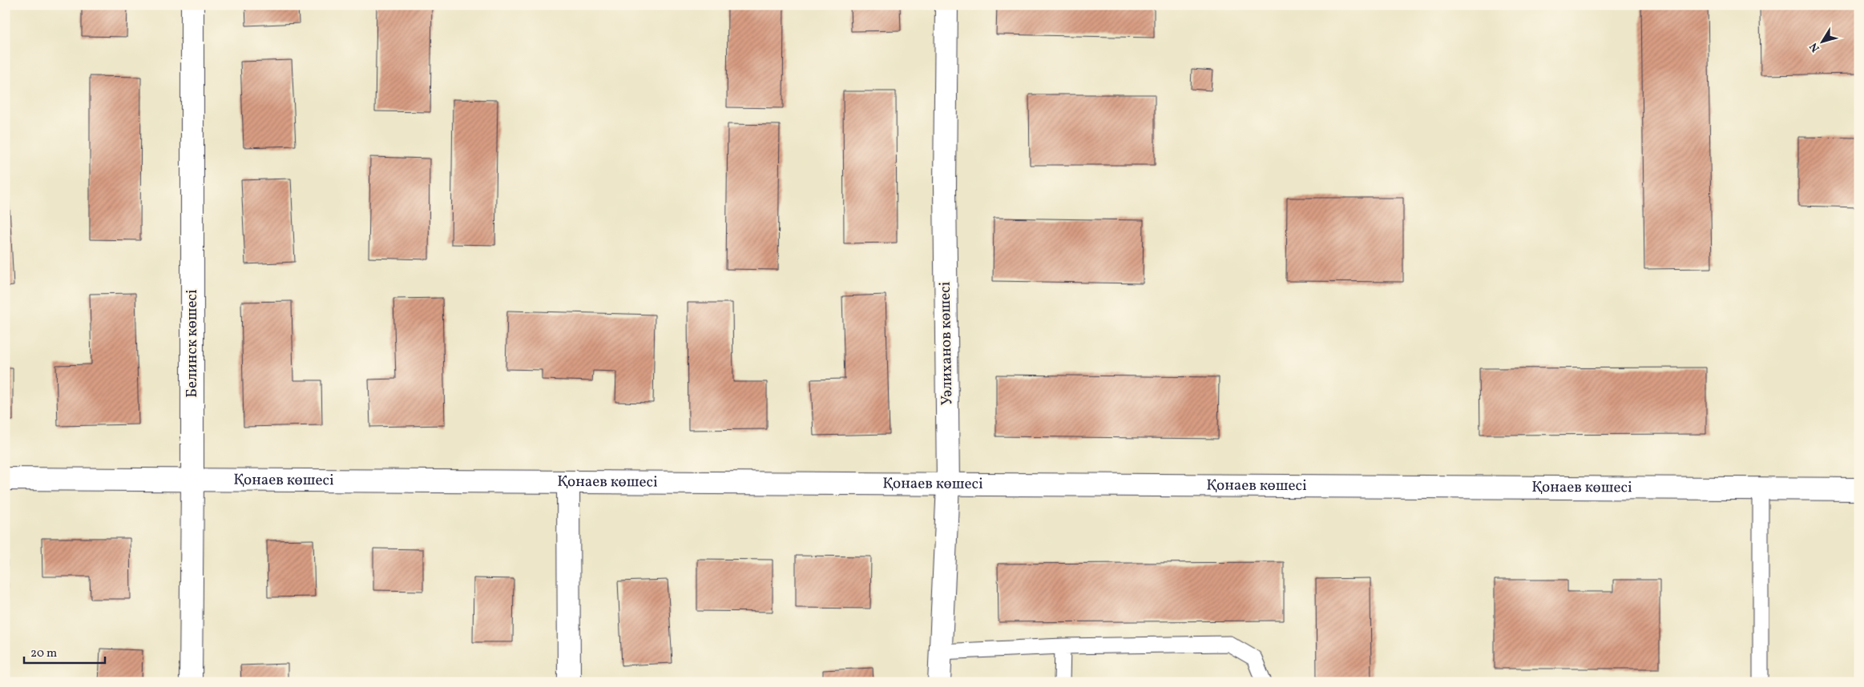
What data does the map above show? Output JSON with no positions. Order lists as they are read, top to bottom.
{
  "streets": {
    "street": ["Белинск көшесі", "Уәлиханов көшесі", "Қонаев көшесі"]
  },
  "crossings": [
    ["Белинск көшесі", "Қонаев көшесі"],
    ["Уәлиханов көшесі", "Қонаев көшесі"]
  ],
  "scale_bar": "20 m",
  "north": "bottom left"
}
